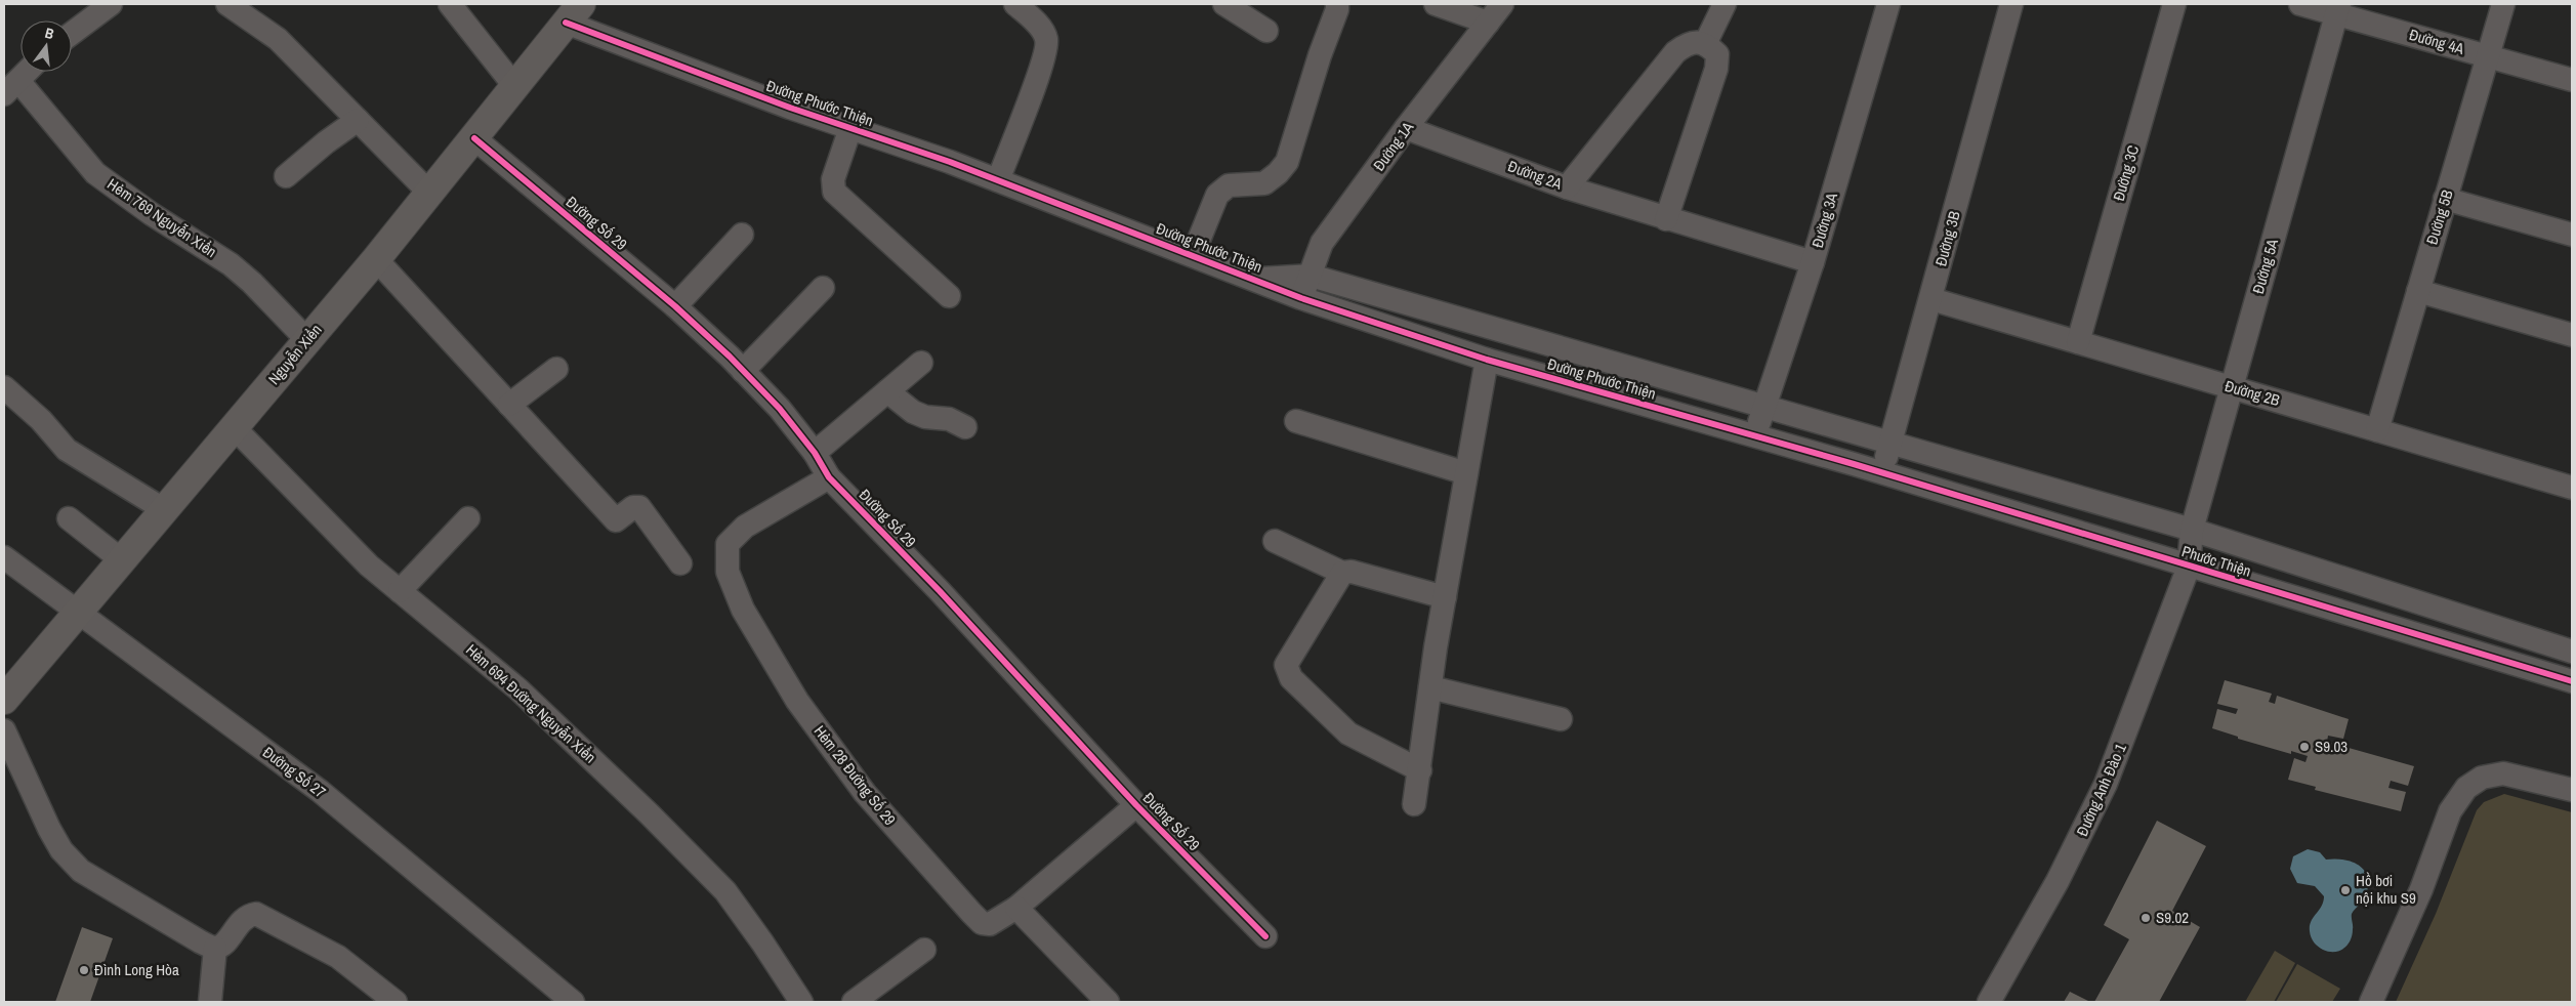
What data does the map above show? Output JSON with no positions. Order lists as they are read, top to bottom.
{
  "streets": {
    "main road": ["Nguyễn Xiển"],
    "street": [
      "Đường 4A",
      "Đường Phước Thiện",
      "Đường 1A",
      "Đường 3C",
      "Đường 2A",
      "Đường 5B",
      "Hẻm 769 Nguyễn Xiển",
      "Đường 3A",
      "Đường Số 29",
      "Đường 3B",
      "Đường 5A",
      "Đường 2B",
      "Phước Thiện",
      "Hẻm 694 Đường Nguyễn Xiển",
      "Đường Số 27",
      "Hẻm 28 Đường Số 29",
      "Đường Anh Đào 1"
    ]
  },
  "crossings": [
    ["Đường 4A", "Đường 5B"],
    ["Đường 4A", "Đường 5A"],
    ["Đường Phước Thiện", "Đường 1A"],
    ["Đường Phước Thiện", "Đường 3A"],
    ["Đường Phước Thiện", "Nguyễn Xiển"],
    ["Đường Phước Thiện", "Phước Thiện"],
    ["Đường 1A", "Đường 2A"],
    ["Đường 3C", "Đường 2B"],
    ["Đường 2A", "Đường 3A"],
    ["Đường 5B", "Đường 2B"],
    ["Hẻm 769 Nguyễn Xiển", "Nguyễn Xiển"],
    ["Đường Số 29", "Nguyễn Xiển"],
    ["Đường Số 29", "Hẻm 28 Đường Số 29"],
    ["Đường 3B", "Đường 2B"],
    ["Đường 3B", "Phước Thiện"],
    ["Đường 5A", "Đường 2B"],
    ["Đường 5A", "Phước Thiện"],
    ["Đường 5A", "Đường Anh Đào 1"],
    ["Nguyễn Xiển", "Hẻm 694 Đường Nguyễn Xiển"],
    ["Nguyễn Xiển", "Đường Số 27"],
    ["Phước Thiện", "Đường Anh Đào 1"]
  ],
  "places": [
    "S9.03",
    "Hồ bơi nội khu S9",
    "S9.02",
    "Đình Long Hòa"
  ],
  "north": "top"
}
